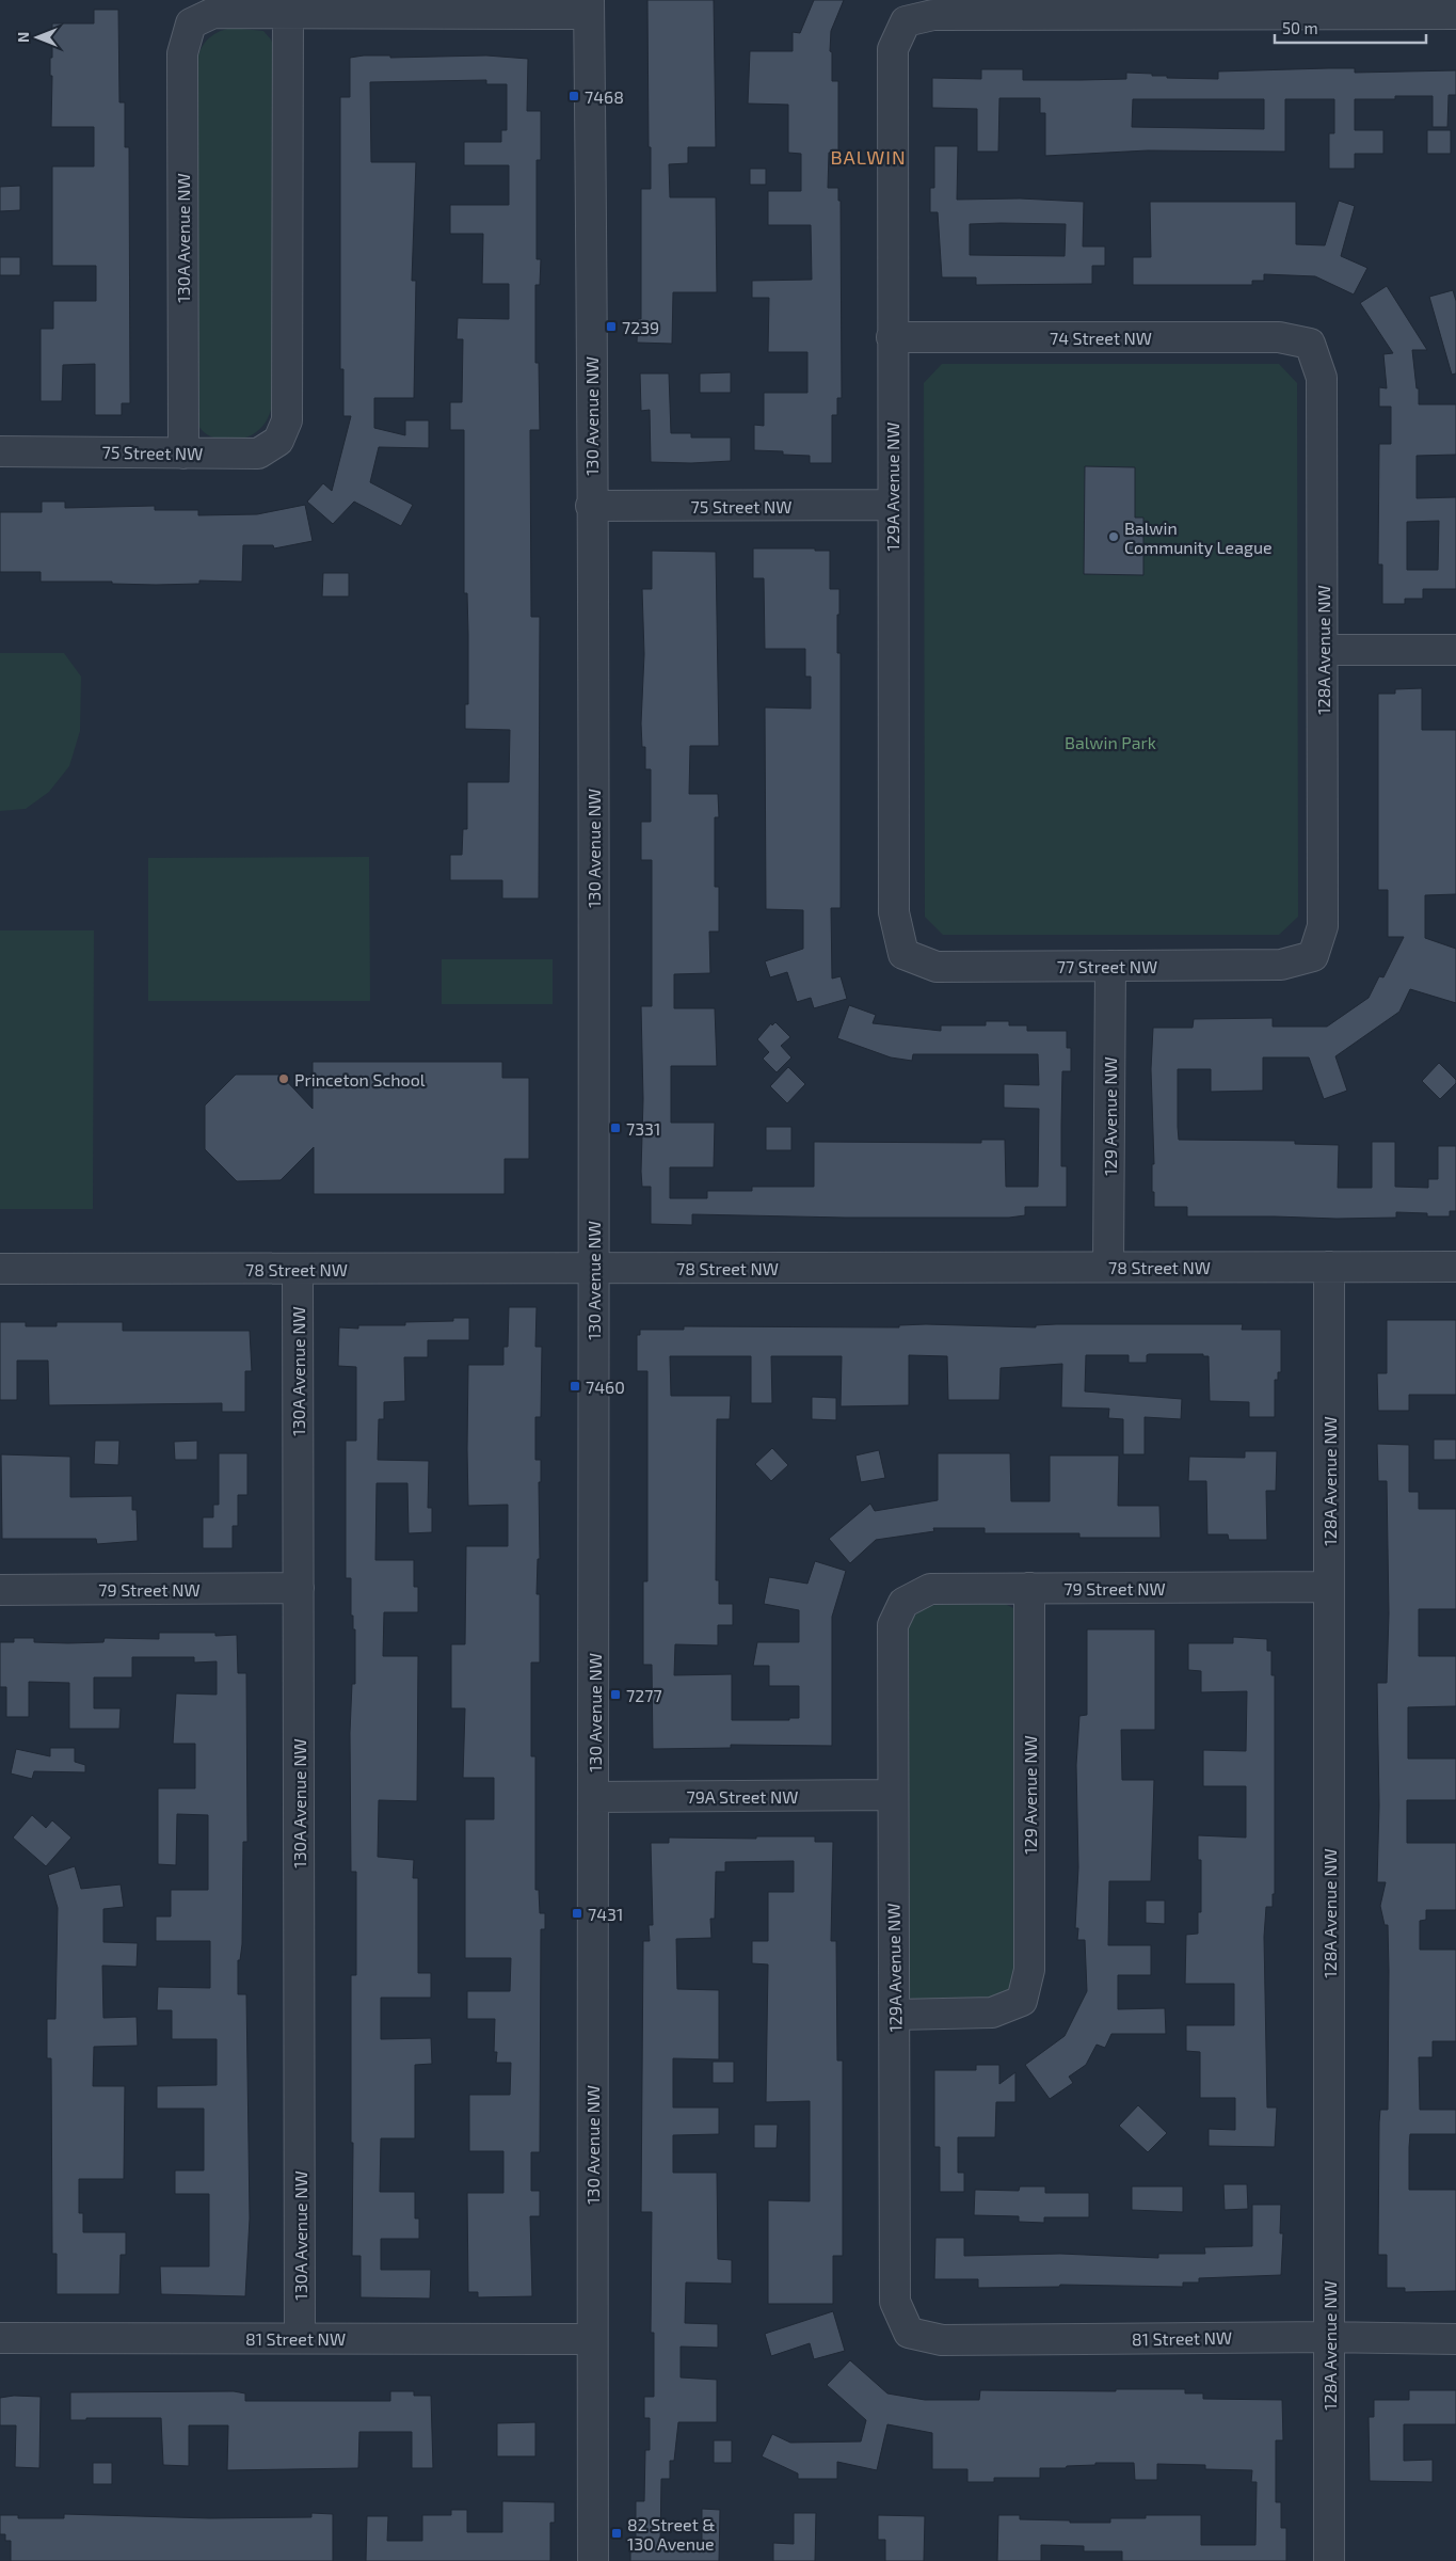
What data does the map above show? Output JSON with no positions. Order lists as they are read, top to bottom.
{
  "streets": {
    "street": [
      "130A Avenue NW",
      "74 Street NW",
      "130 Avenue NW",
      "75 Street NW",
      "129A Avenue NW",
      "128A Avenue NW",
      "77 Street NW",
      "129 Avenue NW",
      "78 Street NW",
      "79 Street NW",
      "79A Street NW",
      "81 Street NW"
    ]
  },
  "crossings": [
    ["130A Avenue NW", "75 Street NW"],
    ["130A Avenue NW", "78 Street NW"],
    ["130A Avenue NW", "79 Street NW"],
    ["130A Avenue NW", "81 Street NW"],
    ["74 Street NW", "129A Avenue NW"],
    ["74 Street NW", "128A Avenue NW"],
    ["130 Avenue NW", "75 Street NW"],
    ["130 Avenue NW", "78 Street NW"],
    ["130 Avenue NW", "79A Street NW"],
    ["130 Avenue NW", "81 Street NW"],
    ["75 Street NW", "129A Avenue NW"],
    ["129A Avenue NW", "77 Street NW"],
    ["129A Avenue NW", "129 Avenue NW"],
    ["129A Avenue NW", "79 Street NW"],
    ["129A Avenue NW", "79A Street NW"],
    ["129A Avenue NW", "81 Street NW"],
    ["128A Avenue NW", "77 Street NW"],
    ["128A Avenue NW", "78 Street NW"],
    ["128A Avenue NW", "79 Street NW"],
    ["128A Avenue NW", "81 Street NW"],
    ["77 Street NW", "129 Avenue NW"],
    ["129 Avenue NW", "78 Street NW"],
    ["129 Avenue NW", "79 Street NW"]
  ],
  "districts": ["BALWIN"],
  "parks": ["Balwin Park"],
  "places": {
    "transit": [
      "7468",
      "7239",
      "7331",
      "7460",
      "7277",
      "7431",
      "82 Street & 130 Avenue"
    ],
    "other": ["Balwin Community League", "Princeton School"]
  },
  "scale_bar": "50 m",
  "north": "left"
}
